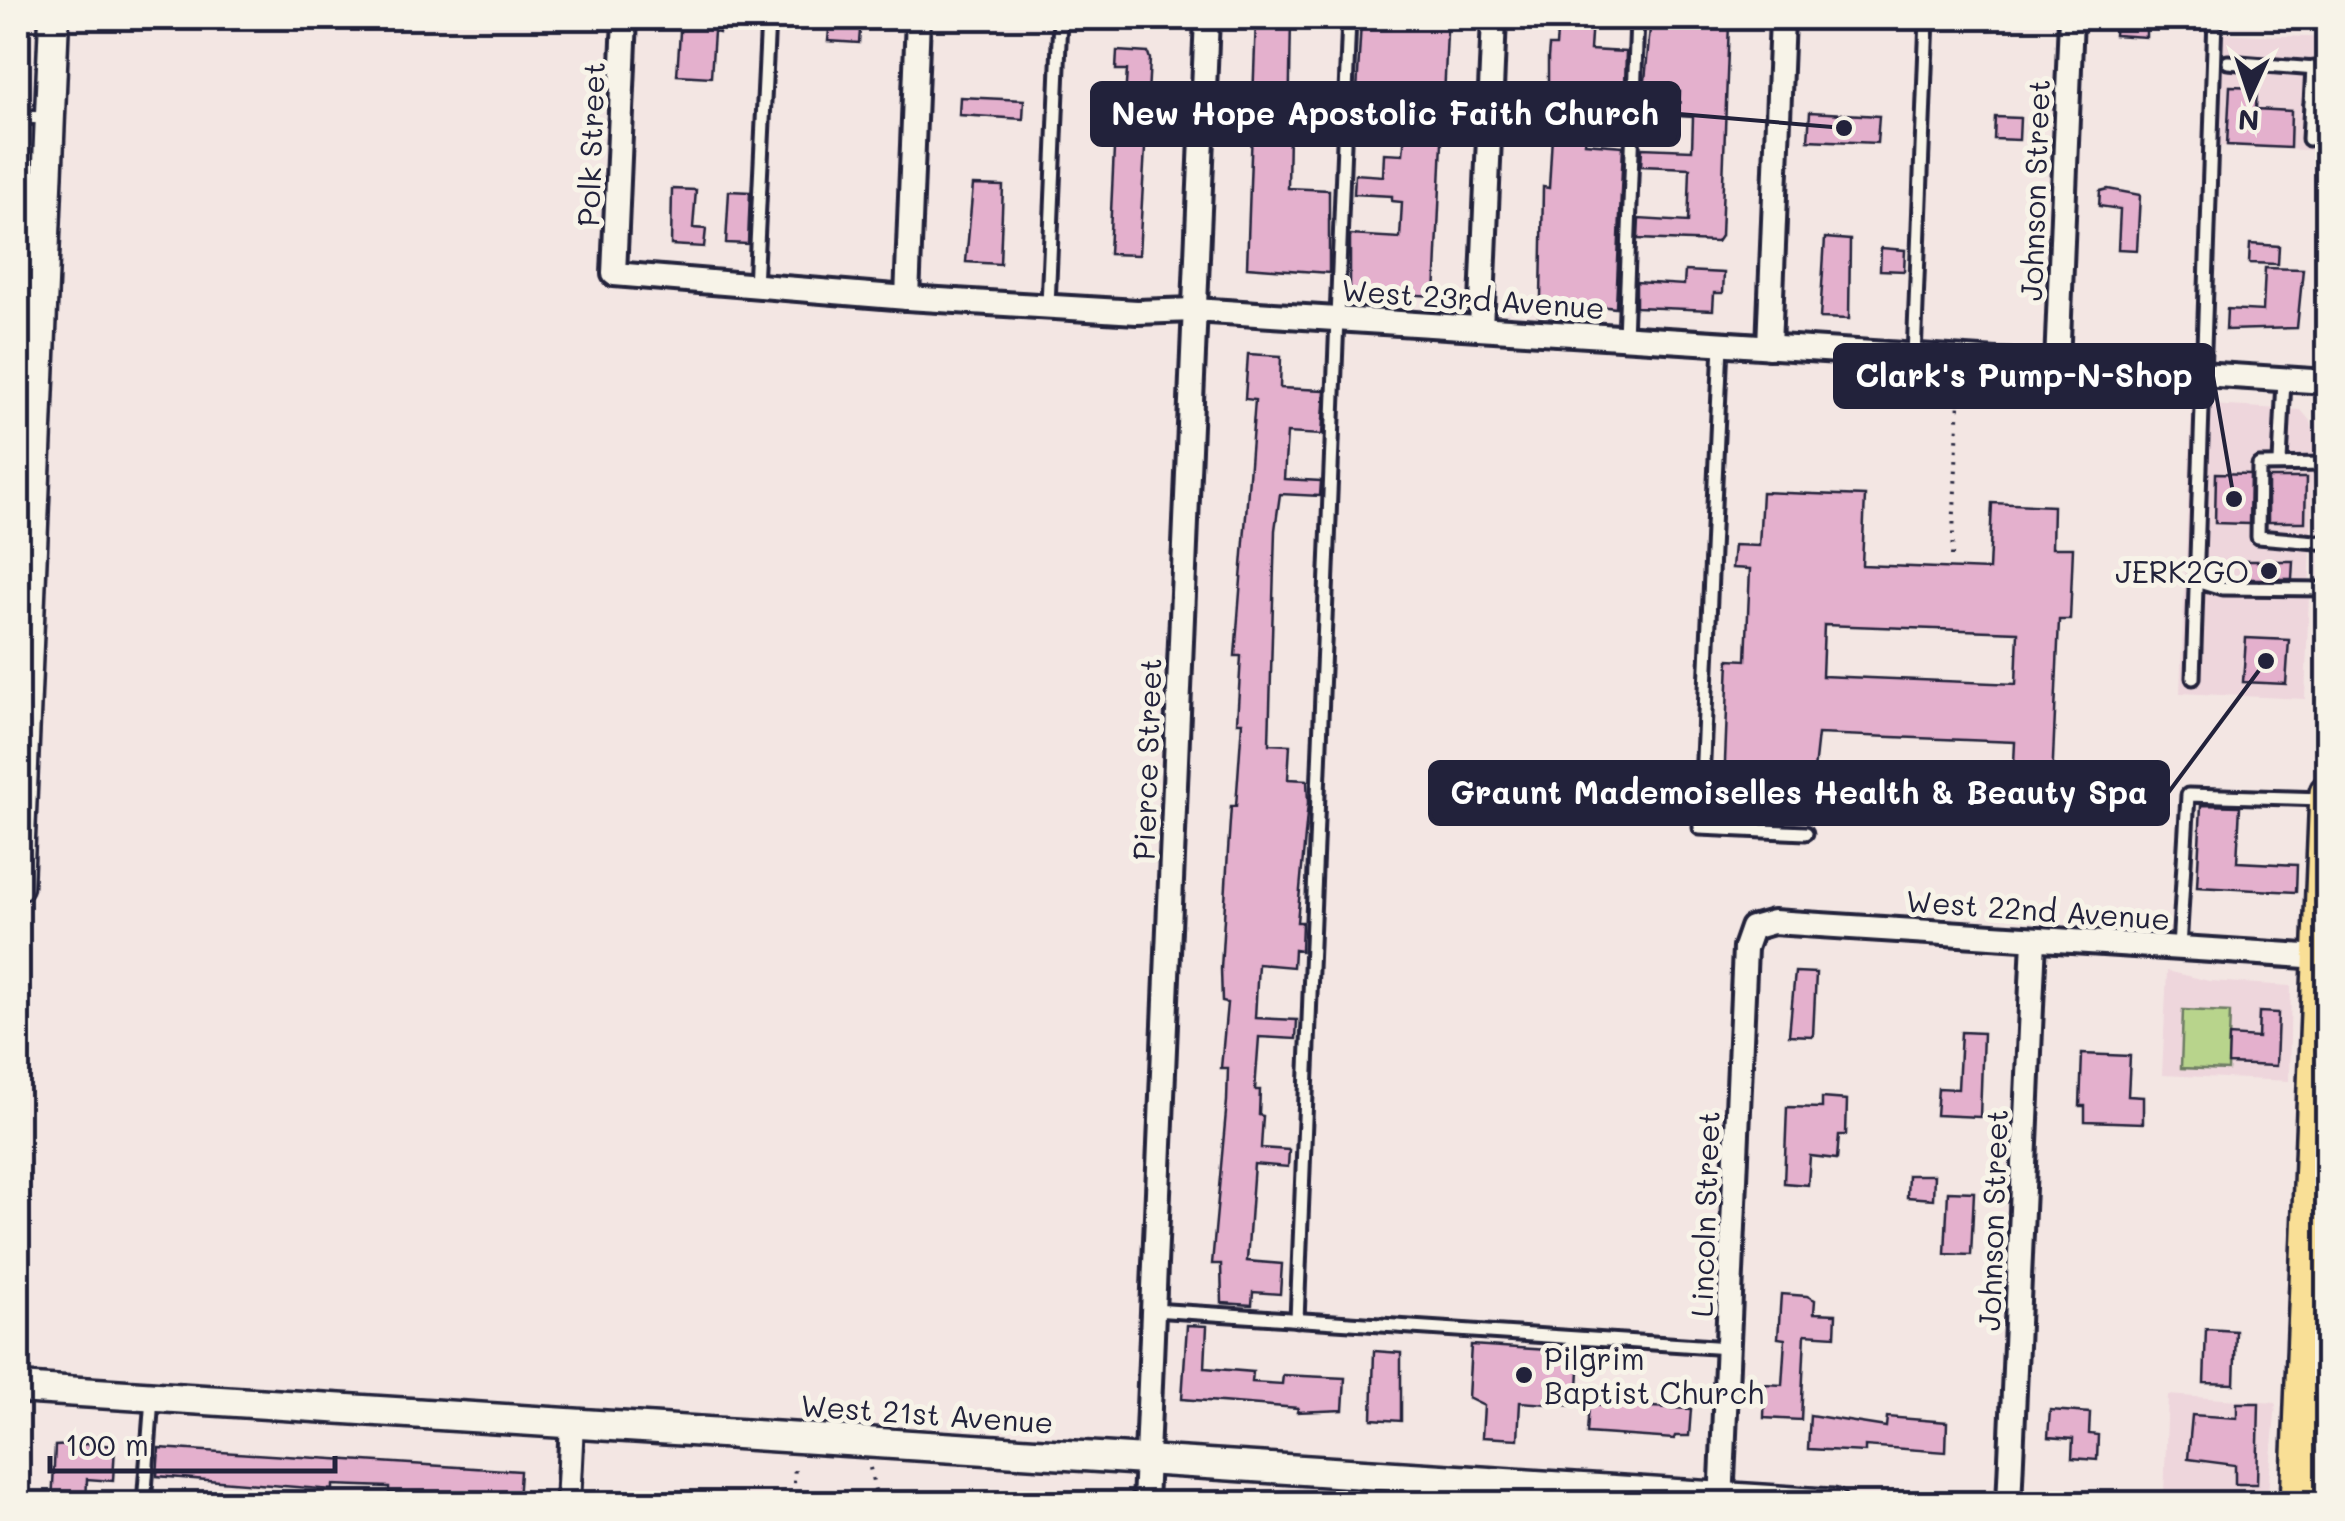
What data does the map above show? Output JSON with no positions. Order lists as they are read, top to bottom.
{
  "streets": {
    "street": [
      "Polk Street",
      "Johnson Street",
      "West 23rd Avenue",
      "Pierce Street",
      "West 22nd Avenue",
      "Lincoln Street",
      "West 21st Avenue"
    ]
  },
  "crossings": [
    ["Polk Street", "West 23rd Avenue"],
    ["Johnson Street", "West 23rd Avenue"],
    ["Johnson Street", "West 22nd Avenue"],
    ["West 23rd Avenue", "Pierce Street"],
    ["Pierce Street", "West 21st Avenue"],
    ["West 22nd Avenue", "Lincoln Street"],
    ["Lincoln Street", "West 21st Avenue"]
  ],
  "places": [
    "New Hope Apostolic Faith Church",
    "Clark's Pump-N-Shop",
    "JERK2GO",
    "Graunt Mademoiselles Health & Beauty Spa",
    "Pilgrim Baptist Church"
  ],
  "scale_bar": "100 m",
  "north": "bottom"
}
